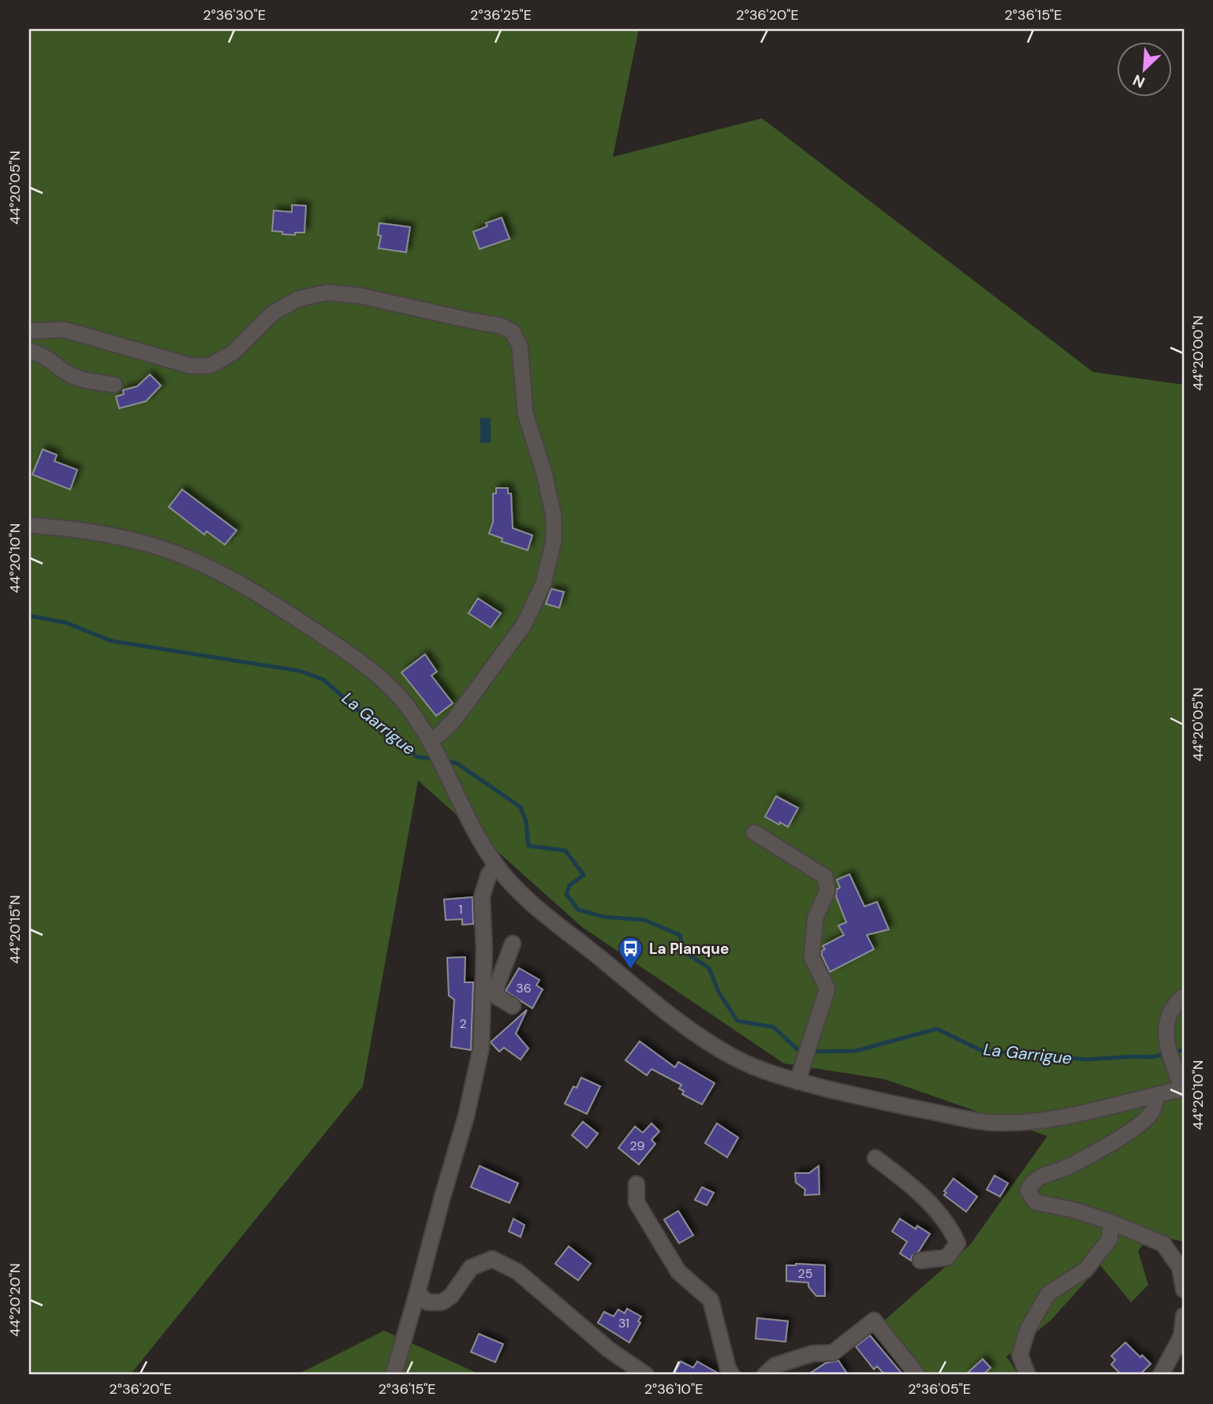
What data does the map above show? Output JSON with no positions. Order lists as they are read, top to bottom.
{
  "water": ["La Garrigue"],
  "places": {
    "bus stop": ["La Planque"]
  },
  "house_numbers": [
    "1",
    "36",
    "2",
    "29",
    "25",
    "31"
  ],
  "north": "bottom left",
  "coordinates": [
    "2°36'30\"E",
    "2°36'25\"E",
    "2°36'20\"E",
    "2°36'15\"E",
    "44°20'05\"N",
    "44°20'00\"N",
    "44°20'10\"N",
    "44°20'15\"N",
    "44°20'20\"N",
    "2°36'10\"E",
    "2°36'05\"E"
  ]
}
